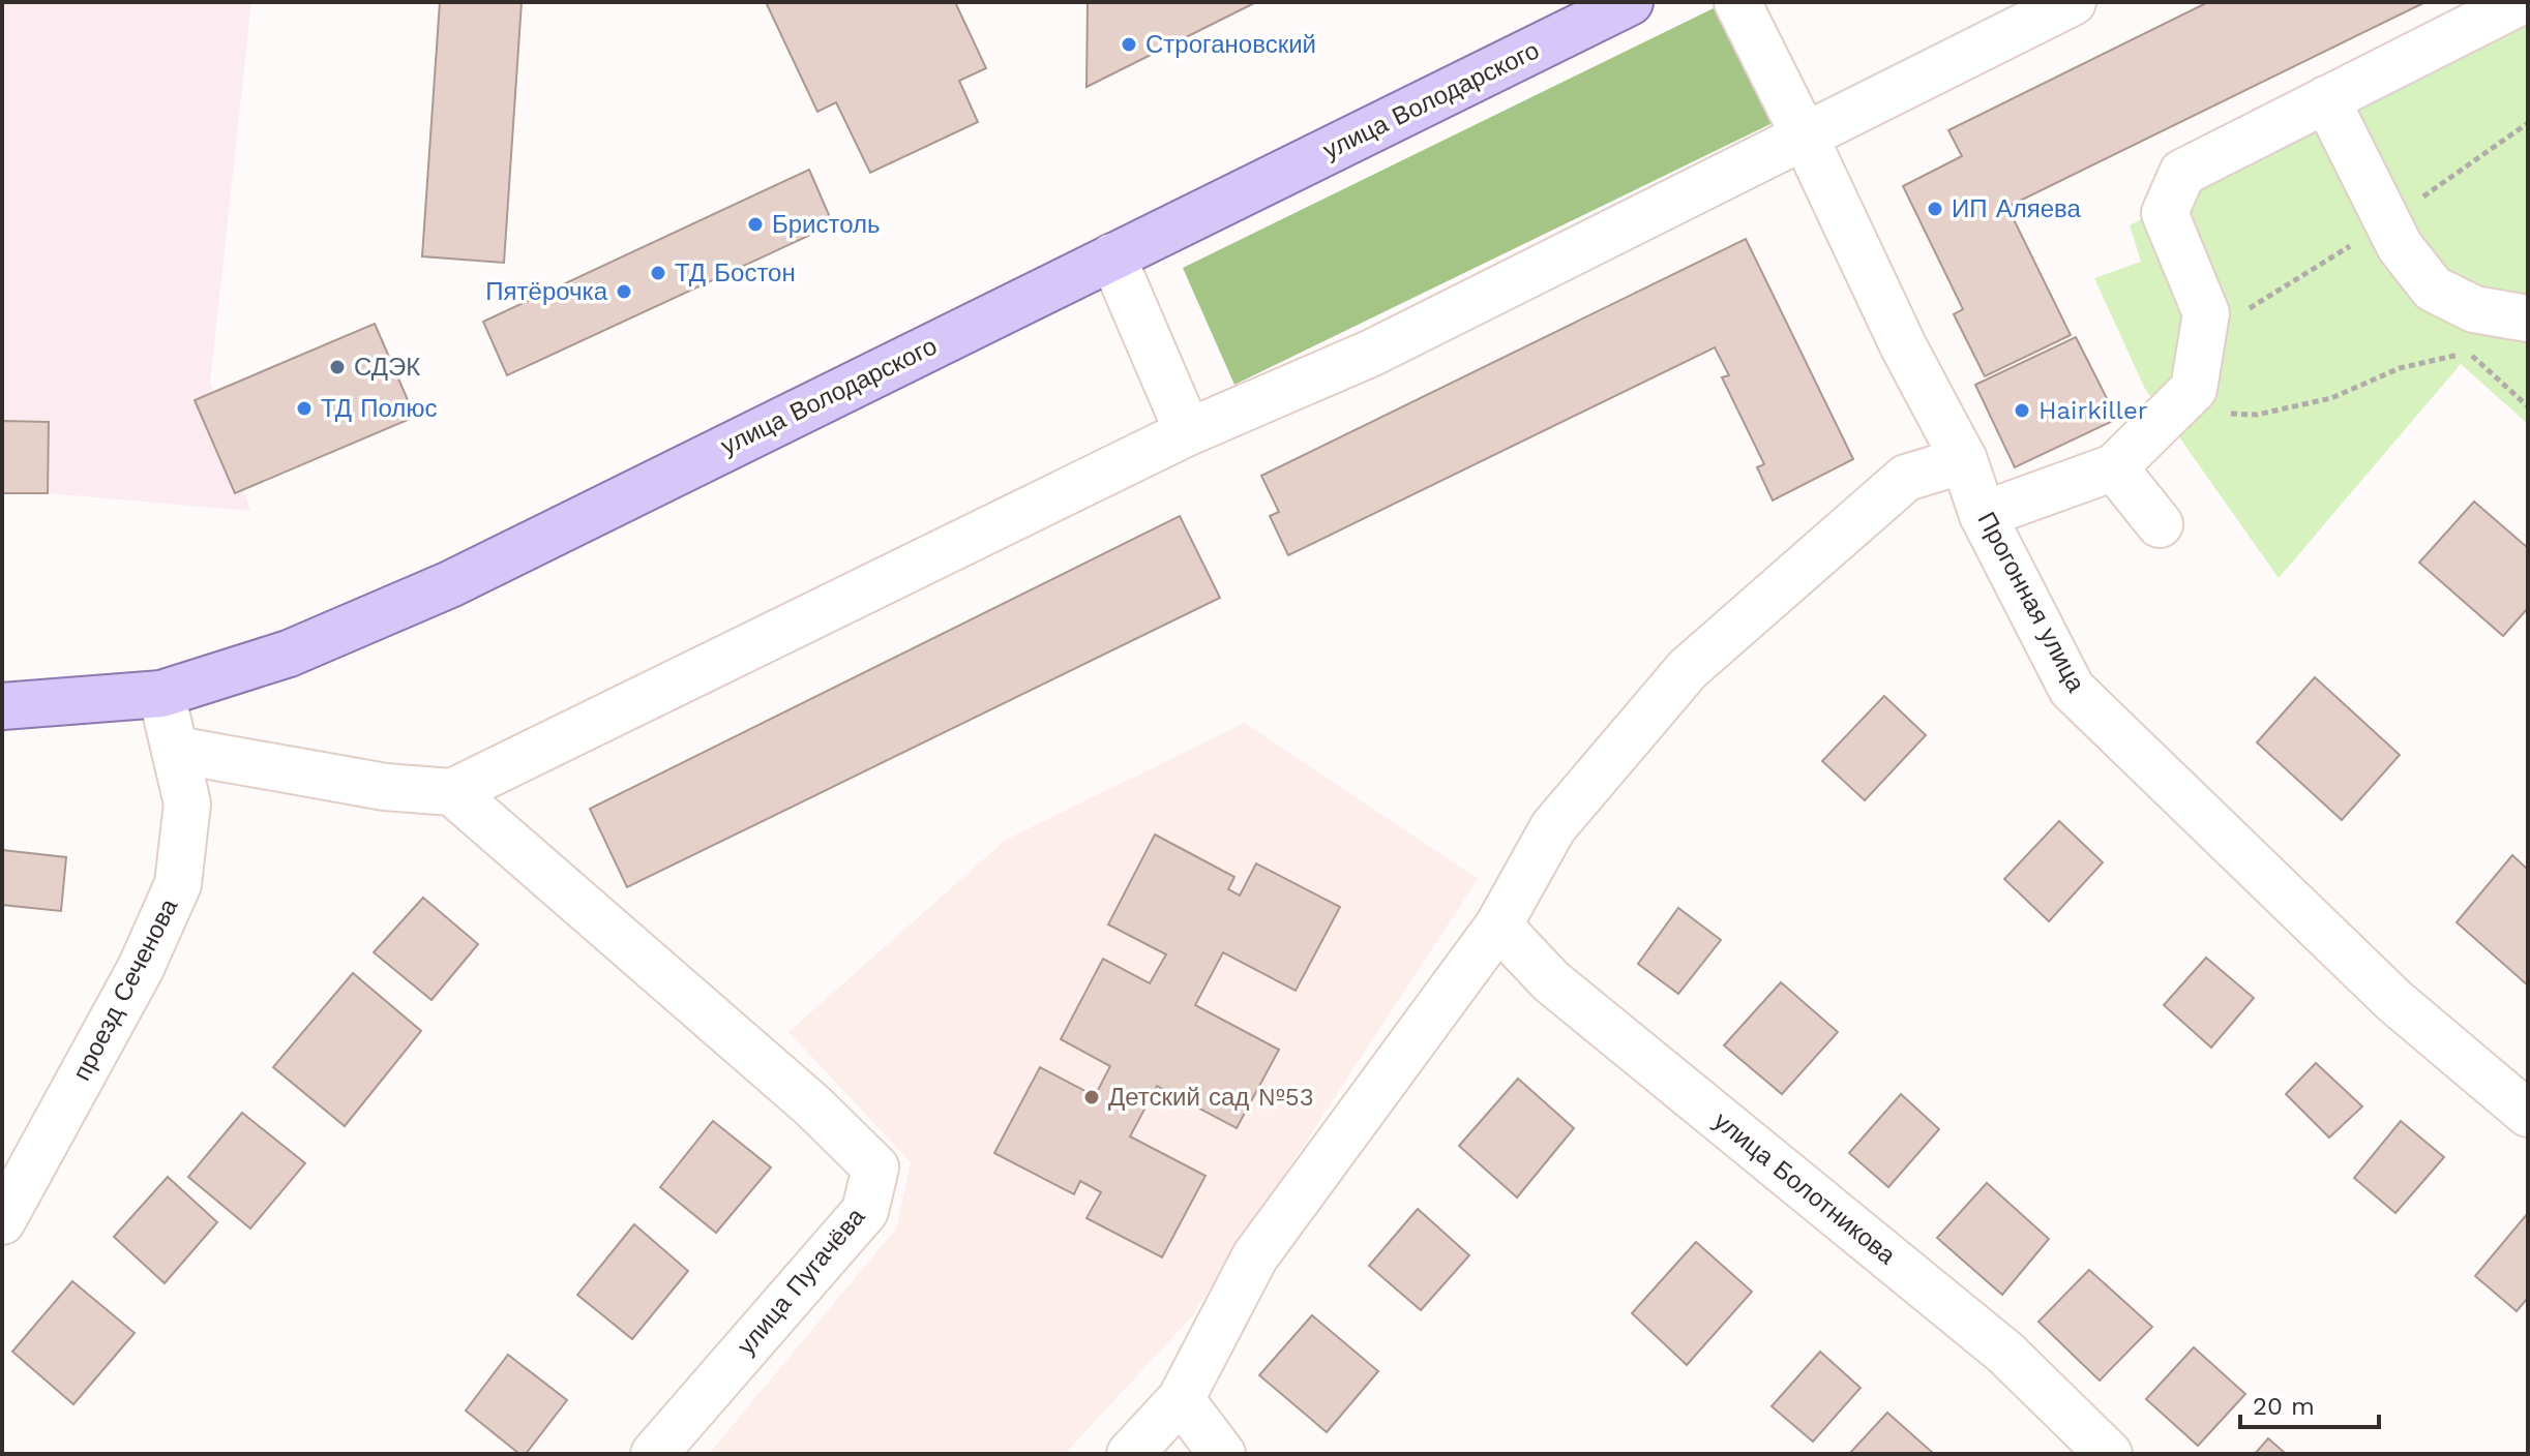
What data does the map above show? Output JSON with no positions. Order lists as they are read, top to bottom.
{
  "streets": {
    "main road": ["улица Володарского"],
    "street": [
      "Прогонная улица",
      "проезд Сеченова",
      "улица Болотникова",
      "улица Пугачёва"
    ]
  },
  "crossings": [
    ["улица Володарского", "проезд Сеченова"]
  ],
  "places": [
    "Строгановский",
    "ИП Аляева",
    "Бристоль",
    "ТД Бостон",
    "Пятёрочка",
    "СДЭК",
    "ТД Полюс",
    "Hairkiller",
    "Детский сад №53"
  ],
  "scale_bar": "20 m"
}
